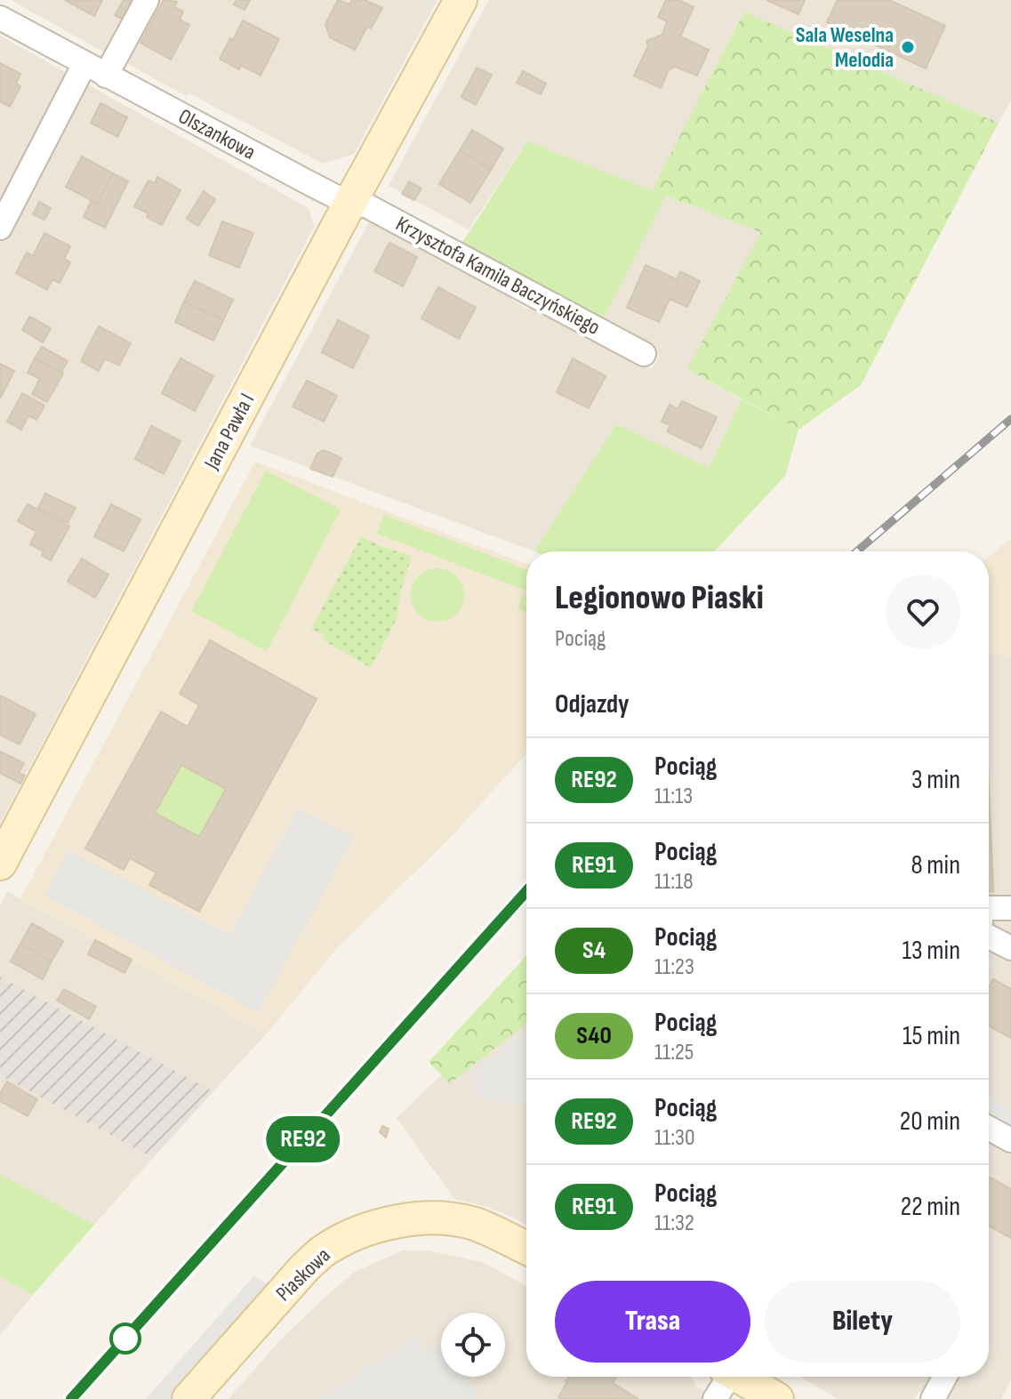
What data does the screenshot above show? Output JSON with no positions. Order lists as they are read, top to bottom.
{
  "streets": {
    "street": [
      "Olszankowa",
      "Krzysztofa Kamila Baczyńskiego",
      "Jana Pawła I",
      "Piaskowa"
    ]
  },
  "crossings": [
    ["Olszankowa", "Krzysztofa Kamila Baczyńskiego"],
    ["Olszankowa", "Jana Pawła I"],
    ["Krzysztofa Kamila Baczyńskiego", "Jana Pawła I"]
  ],
  "places": ["Sala Weselna Melodia"],
  "page": {
    "on_map": "RE92",
    "heading": [
      ["Legionowo Piaski", "Pociąg"],
      "Odjazdy"
    ],
    "list": [
      {
        "mark": "RE92",
        "name": "Pociąg",
        "note": "11:13",
        "value": "3 min"
      },
      {
        "mark": "RE91",
        "name": "Pociąg",
        "note": "11:18",
        "value": "8 min"
      },
      {
        "mark": "S4",
        "name": "Pociąg",
        "note": "11:23",
        "value": "13 min"
      },
      {
        "mark": "S40",
        "name": "Pociąg",
        "note": "11:25",
        "value": "15 min"
      },
      {
        "mark": "RE92",
        "name": "Pociąg",
        "note": "11:30",
        "value": "20 min"
      },
      {
        "mark": "RE91",
        "name": "Pociąg",
        "note": "11:32",
        "value": "22 min"
      }
    ],
    "buttons": ["Trasa", "Bilety"]
  }
}
